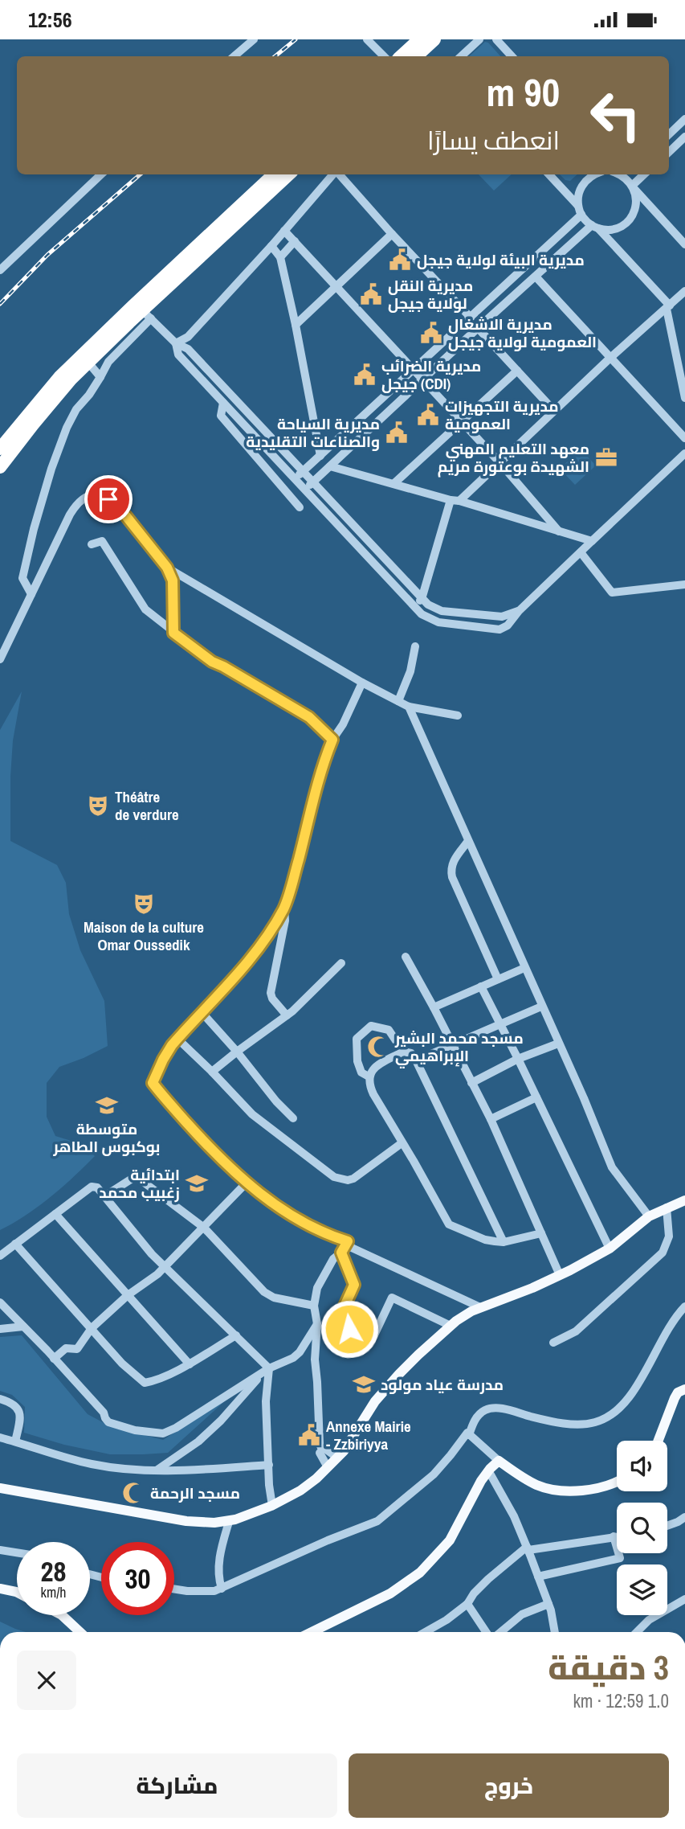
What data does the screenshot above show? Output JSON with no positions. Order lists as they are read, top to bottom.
{
  "places": {
    "public building": [
      "مديرية البيئة لولاية جيجل",
      "مديرية النقل لولاية جيجل",
      "مديرية الاشغال العمومية لولاية جيجل",
      "مديرية الضرائب جيجل (CDI)",
      "مديرية التجهيزات العمومية",
      "مديرية السياحة والصناعات التقليدية",
      "Annexe Mairie - Zzbiriyya"
    ],
    "office": ["معهد التعليم المهني الشهيدة بوعتورة مريم"],
    "theatre": ["Théâtre de verdure", "Maison de la culture Omar Oussedik"],
    "mosque": ["مسجد محمد البشير الإبراهيمي", "مسجد الرحمة"],
    "school or university": ["متوسطة بوكبوس الطاهر", "ابتدائية زغبيب محمد", "مدرسة عياد مولود"]
  },
  "page": {
    "status": "12:56",
    "turn": ["90 m", "انعطف يسارًا"],
    "speed": "28 km/h",
    "limit": "30",
    "heading": ["3 دقيقة", "1.0 km · 12:59"],
    "buttons": ["خروج", "مشاركة"]
  }
}
